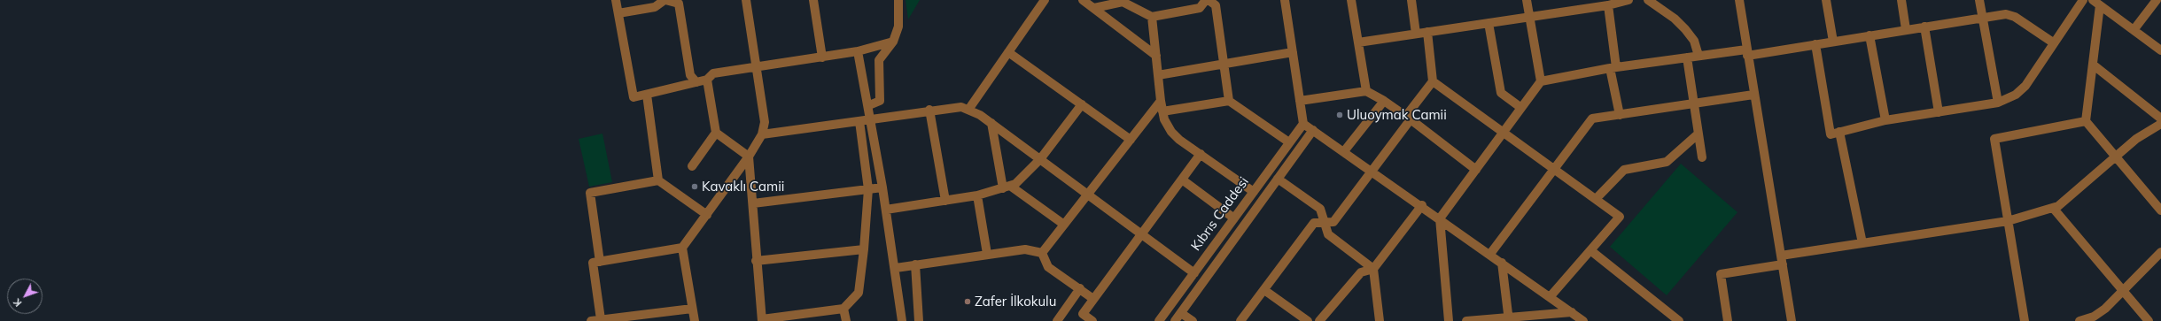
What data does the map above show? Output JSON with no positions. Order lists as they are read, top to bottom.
{
  "streets": {
    "street": ["Kıbrıs Caddesi"]
  },
  "places": ["Uluoymak Camii", "Kavaklı Camii", "Zafer İlkokulu"],
  "north": "bottom left"
}
